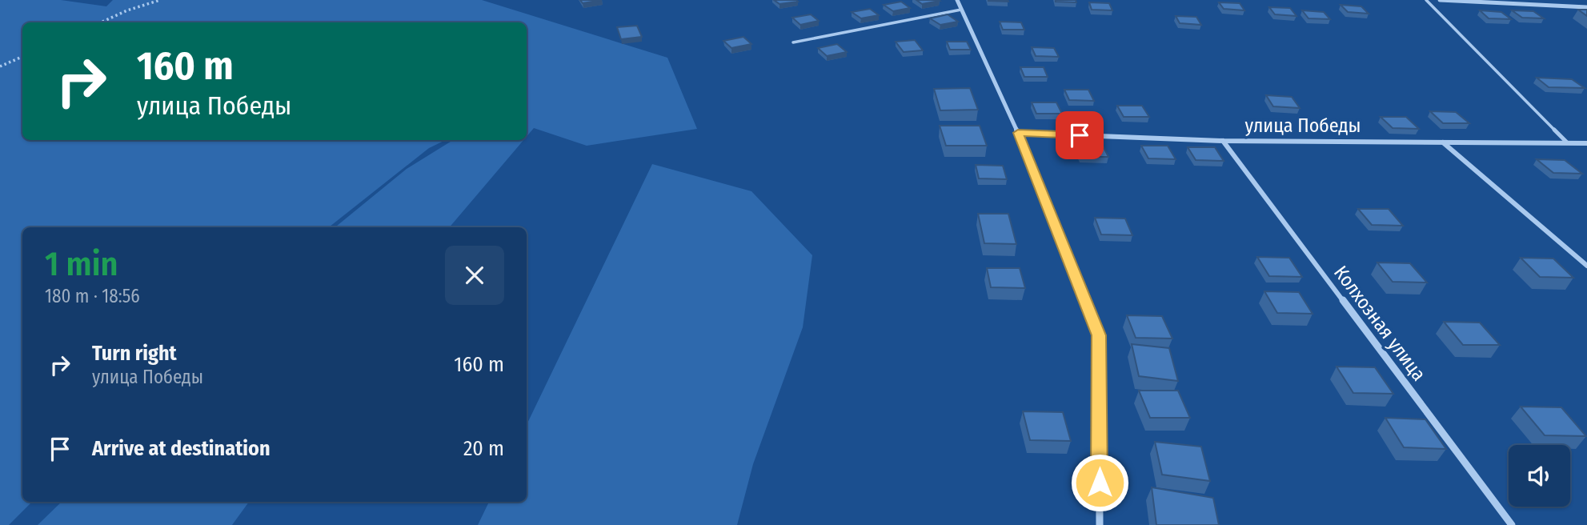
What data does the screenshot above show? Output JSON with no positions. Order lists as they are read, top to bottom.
{
  "streets": {
    "street": ["улица Победы", "Колхозная улица"]
  },
  "crossings": [
    ["улица Победы", "Колхозная улица"]
  ],
  "page": {
    "turn": ["160 m", "улица Победы"],
    "heading": ["1 min", "180 m · 18:56"],
    "list": [
      {
        "name": "Turn right",
        "note": "улица Победы",
        "value": "160 m"
      },
      {
        "name": "Arrive at destination",
        "value": "20 m"
      }
    ]
  }
}
